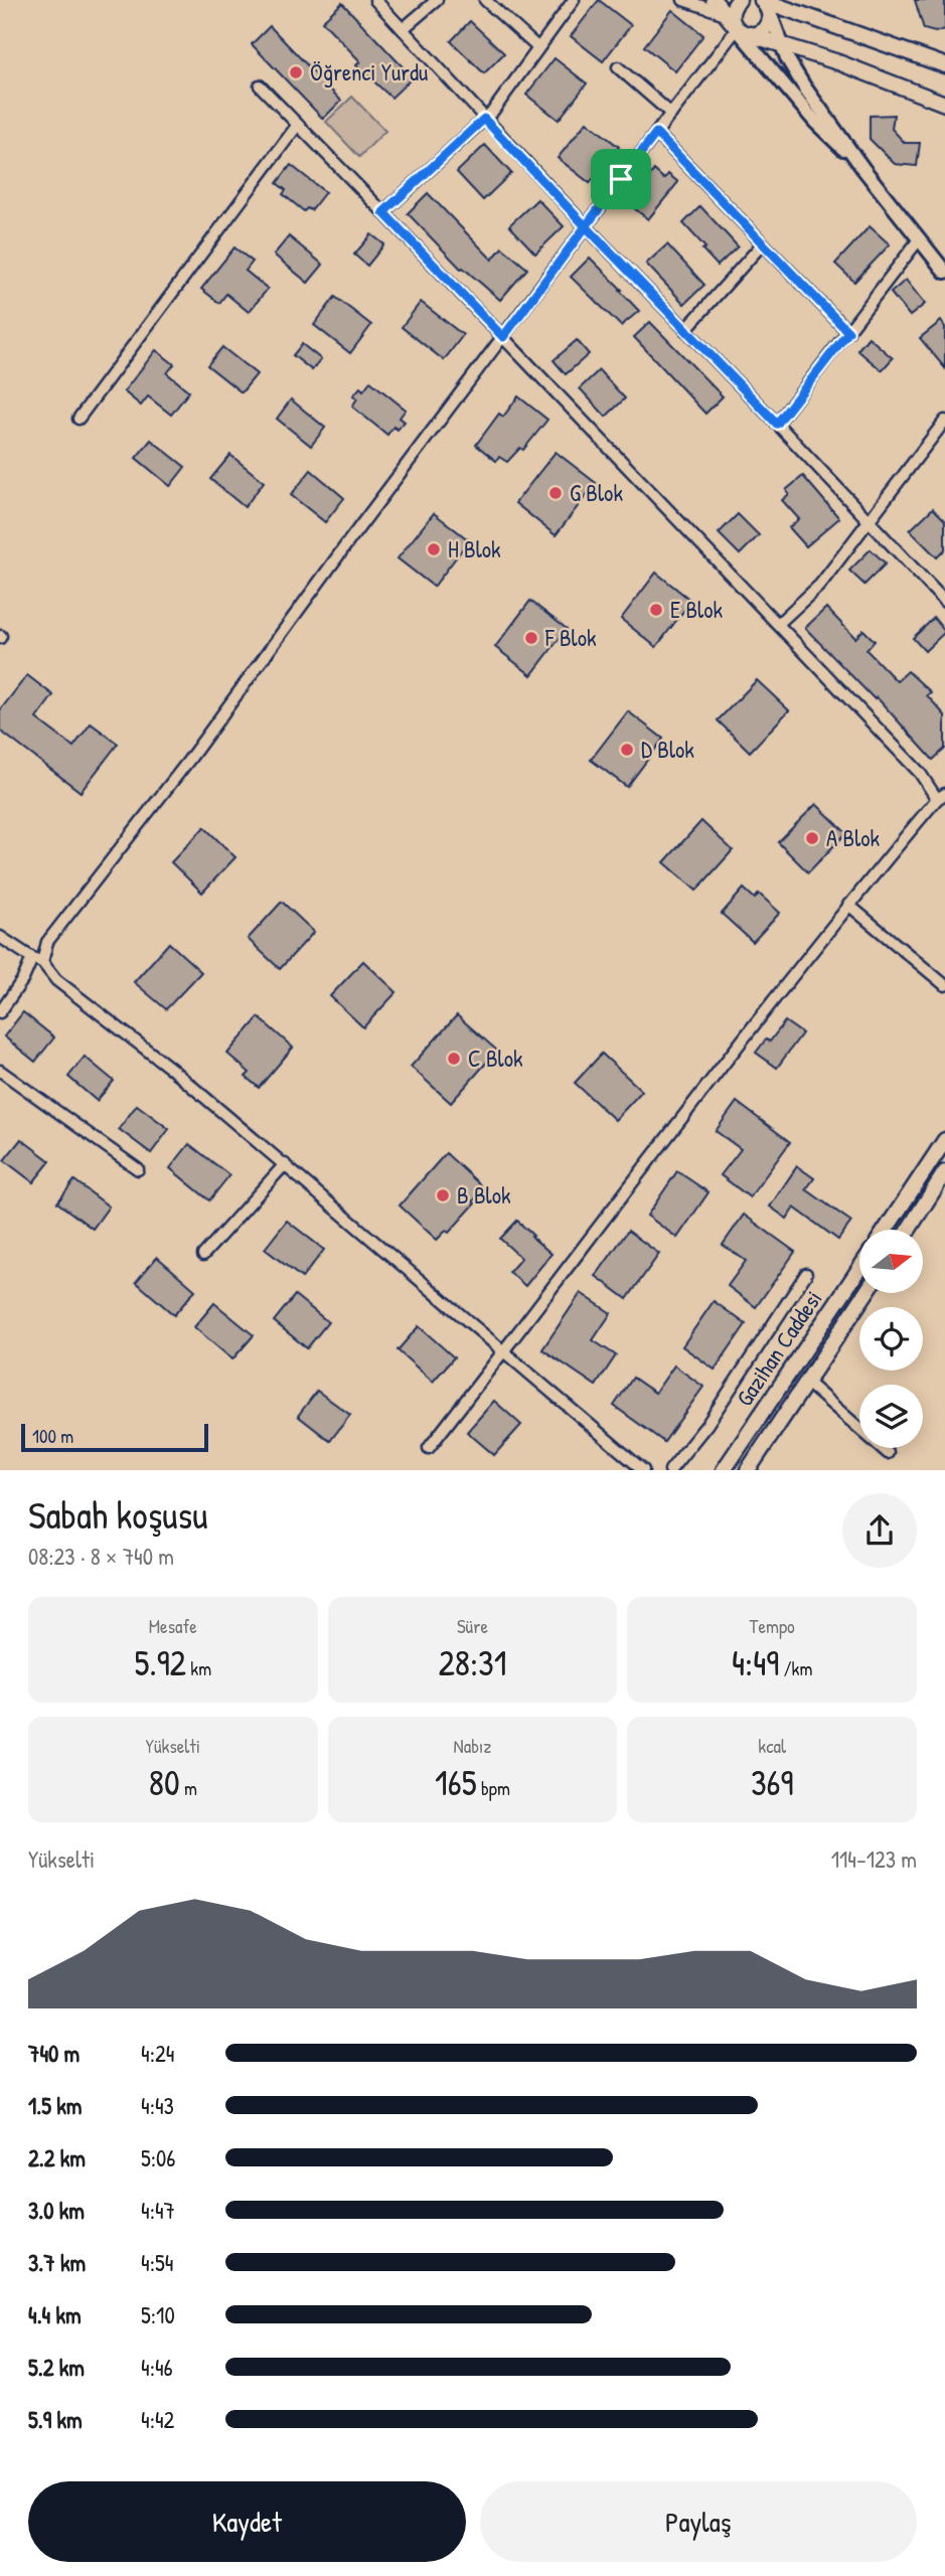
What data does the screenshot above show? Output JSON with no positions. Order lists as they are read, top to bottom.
{
  "streets": {
    "main road": ["Gazihan Caddesi"]
  },
  "places": [
    "Öğrenci Yurdu",
    "G Blok",
    "H Blok",
    "E Blok",
    "F Blok",
    "D Blok",
    "A Blok",
    "C Blok",
    "B Blok"
  ],
  "scale_bar": "100 m",
  "north": "right",
  "page": {
    "scale": "100 m",
    "heading": ["Sabah koşusu", "08:23 · 8 × 740 m"],
    "stats": [
      ["Mesafe", "5.92 km"],
      ["Süre", "28:31"],
      ["Tempo", "4:49 /km"],
      ["Yükselti", "80 m"],
      ["Nabız", "165 bpm"],
      ["kcal", "369"]
    ],
    "chart": ["Yükselti", "114–123 m"],
    "list": [
      {
        "name": "740 m",
        "note": "4:24"
      },
      {
        "name": "1.5 km",
        "note": "4:43"
      },
      {
        "name": "2.2 km",
        "note": "5:06"
      },
      {
        "name": "3.0 km",
        "note": "4:47"
      },
      {
        "name": "3.7 km",
        "note": "4:54"
      },
      {
        "name": "4.4 km",
        "note": "5:10"
      },
      {
        "name": "5.2 km",
        "note": "4:46"
      },
      {
        "name": "5.9 km",
        "note": "4:42"
      }
    ],
    "buttons": ["Kaydet", "Paylaş"]
  }
}
